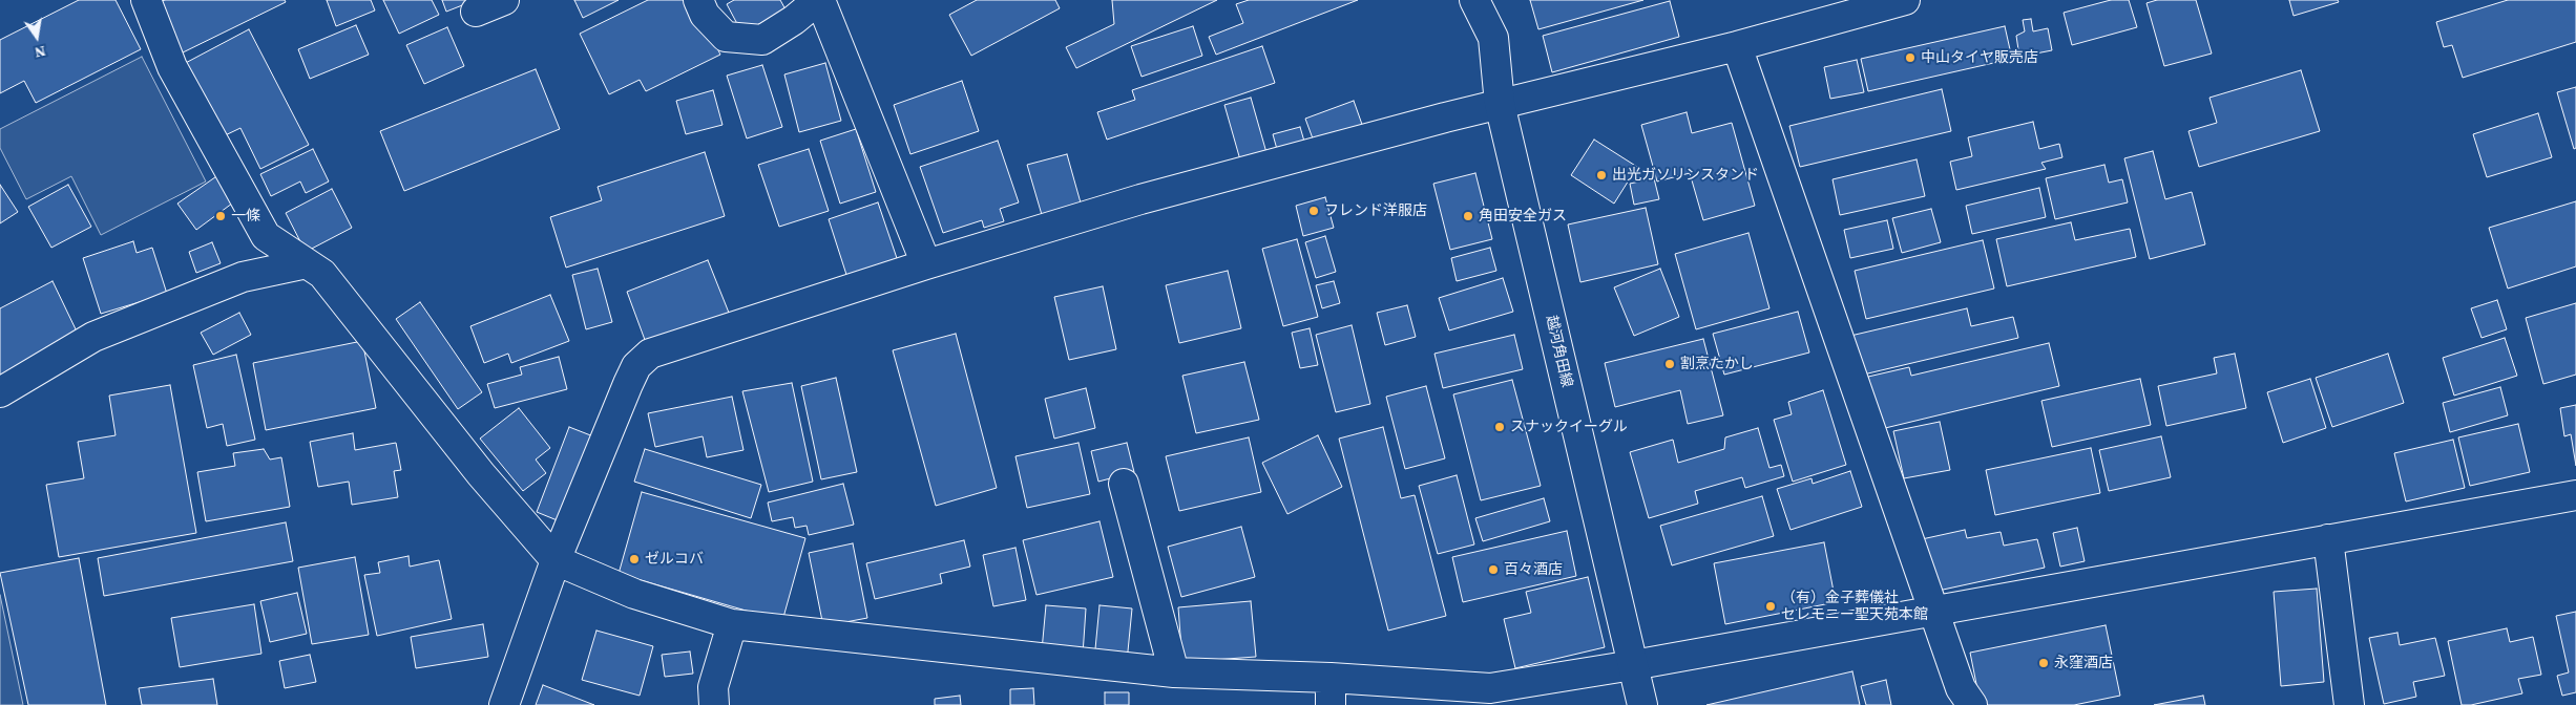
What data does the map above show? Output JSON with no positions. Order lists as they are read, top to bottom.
{
  "streets": {
    "street": ["越河角田線"]
  },
  "places": [
    "中山タイヤ販売店",
    "出光ガソリンスタンド",
    "フレンド洋服店",
    "一條",
    "角田安全ガス",
    "割烹たかし",
    "スナックイーグル",
    "ゼルコバ",
    "百々酒店",
    "（有）金子葬儀社 セレモニー聖天苑本館",
    "永窪酒店"
  ],
  "north": "bottom"
}
